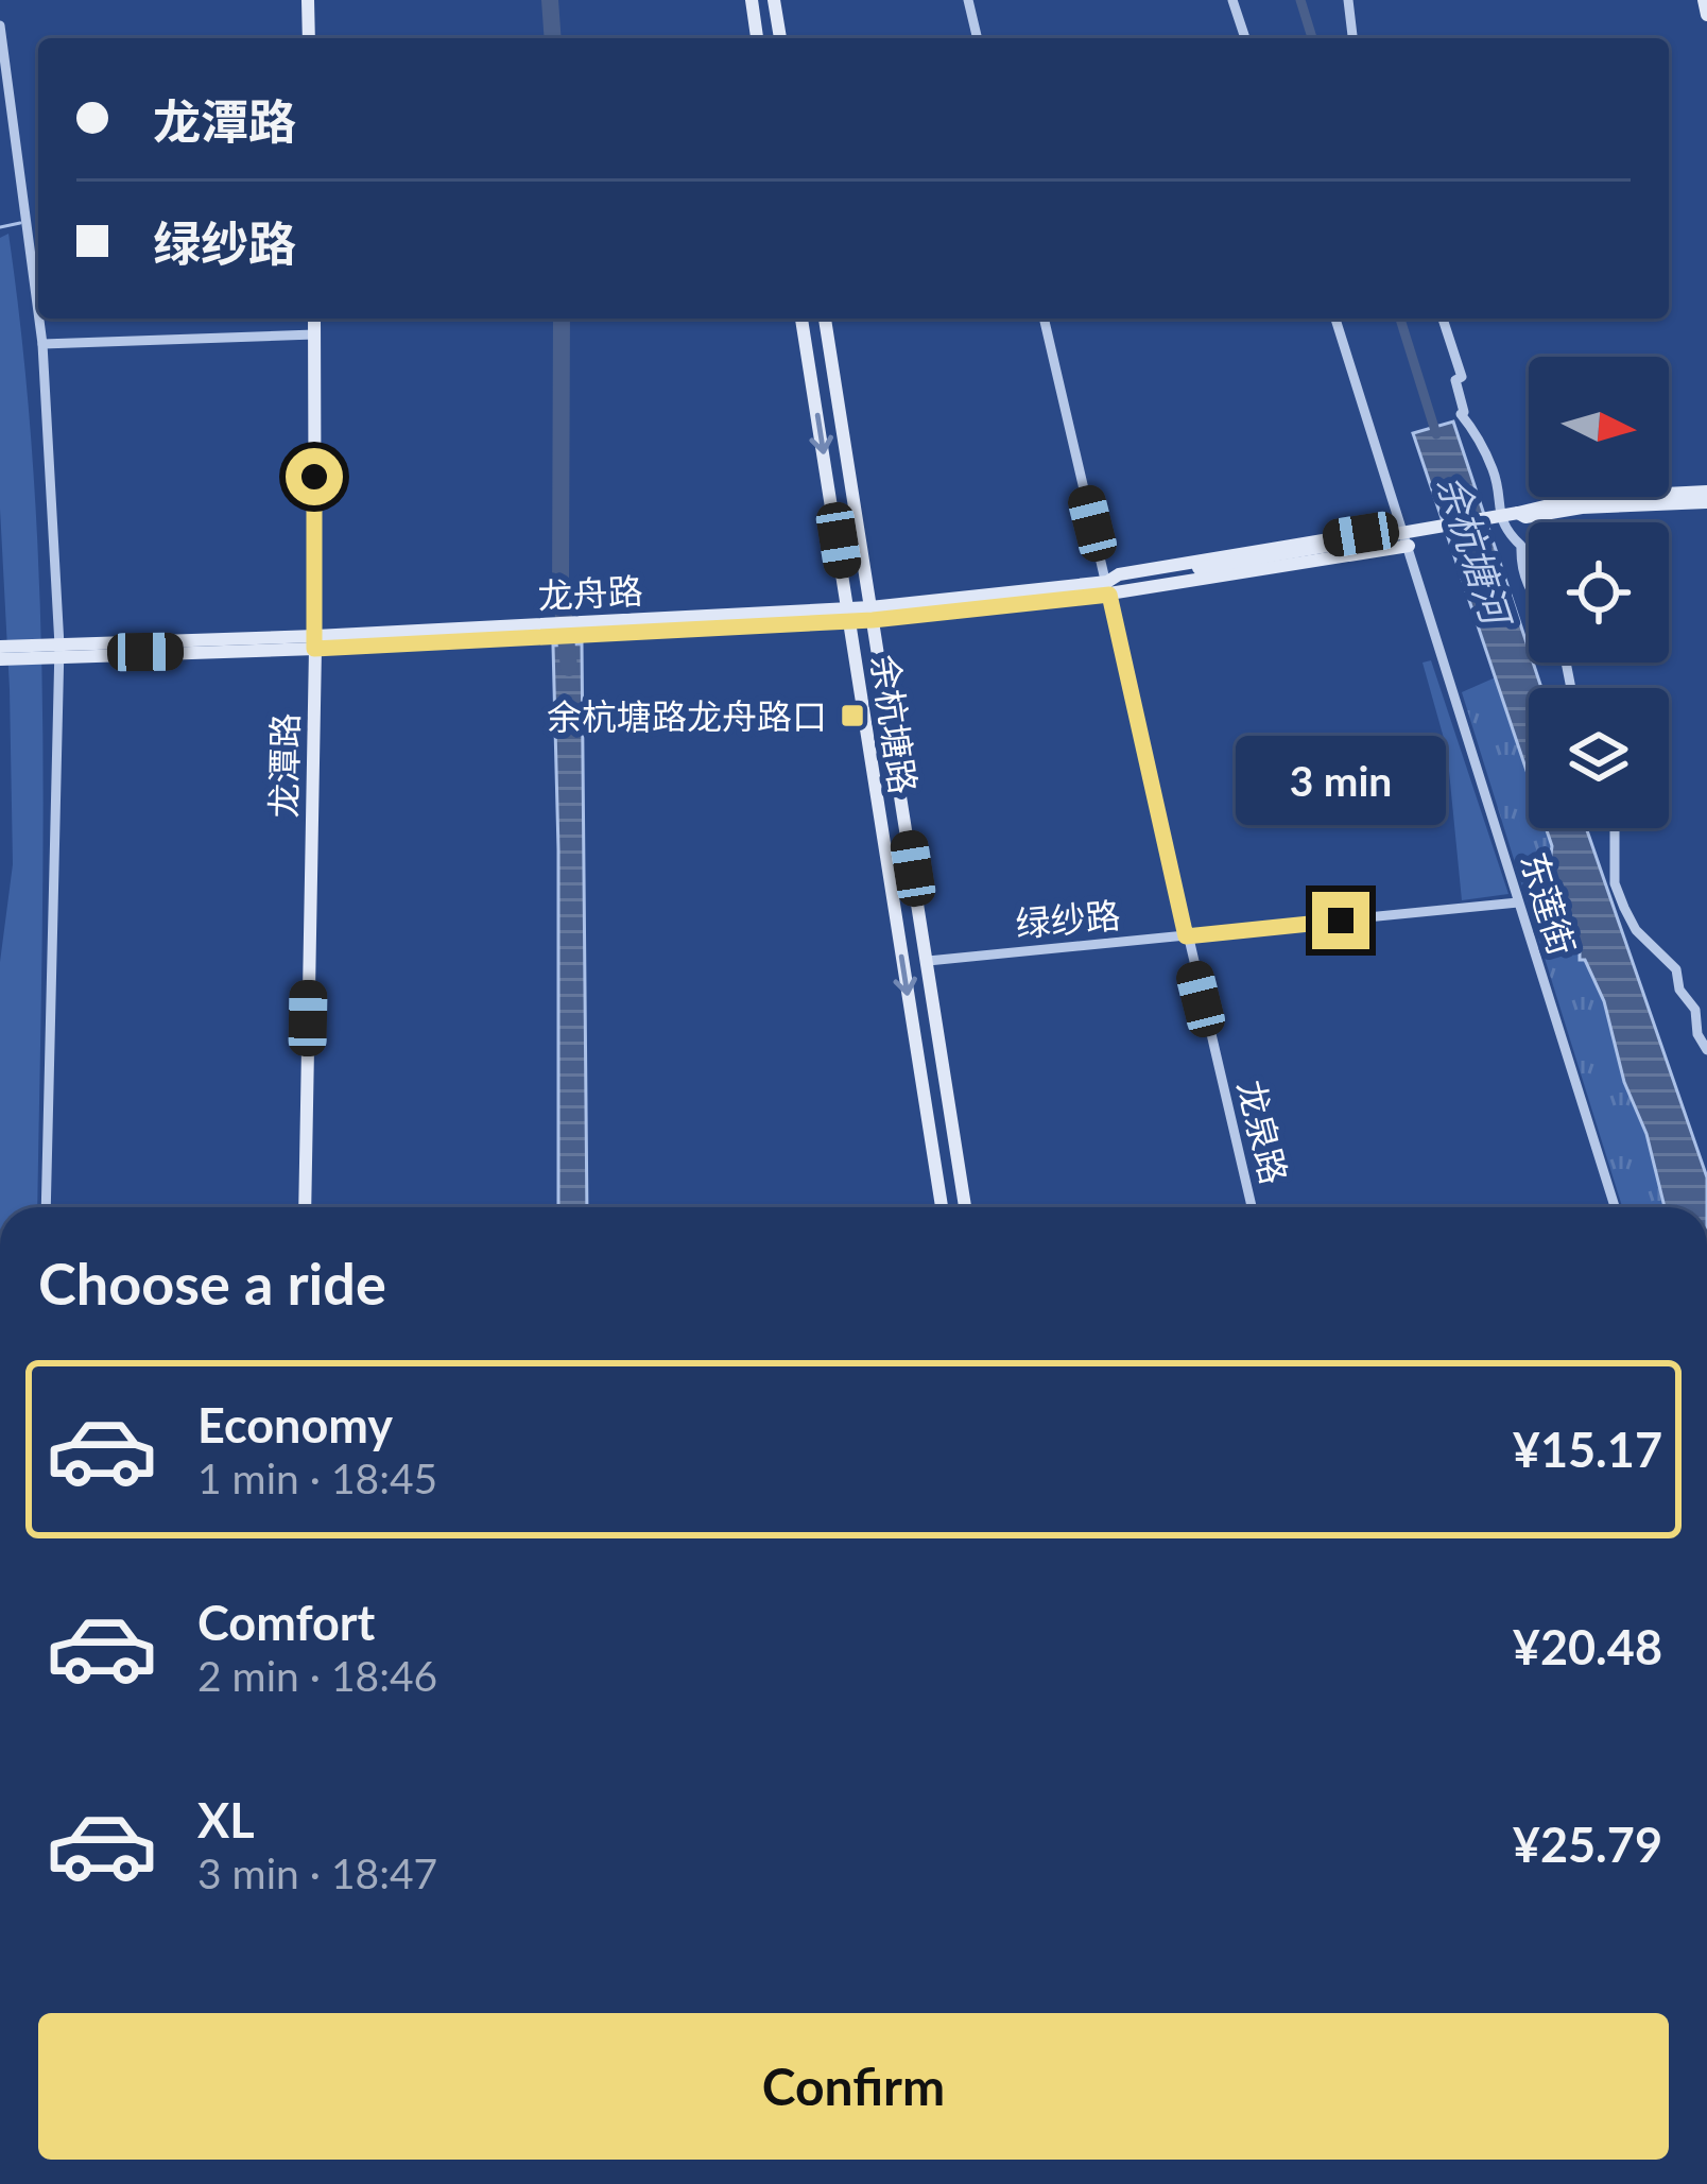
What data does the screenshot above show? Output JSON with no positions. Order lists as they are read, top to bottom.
{
  "streets": {
    "street": [
      "龙舟路",
      "余杭塘路",
      "龙潭路",
      "东莲街",
      "绿纱路",
      "龙泉路"
    ]
  },
  "crossings": [
    ["龙舟路", "余杭塘路"],
    ["龙舟路", "龙潭路"],
    ["龙舟路", "东莲街"],
    ["龙舟路", "龙泉路"],
    ["余杭塘路", "绿纱路"],
    ["东莲街", "绿纱路"],
    ["绿纱路", "龙泉路"]
  ],
  "water": ["余杭塘河"],
  "places": {
    "transit": ["余杭塘路龙舟路口"]
  },
  "north": "right",
  "page": {
    "banner": ["龙潭路", "绿纱路"],
    "bubble": "3 min",
    "heading": "Choose a ride",
    "list": [
      {
        "name": "Economy",
        "note": "1 min · 18:45",
        "value": "¥15.17"
      },
      {
        "name": "Comfort",
        "note": "2 min · 18:46",
        "value": "¥20.48"
      },
      {
        "name": "XL",
        "note": "3 min · 18:47",
        "value": "¥25.79"
      }
    ],
    "buttons": "Confirm"
  }
}
